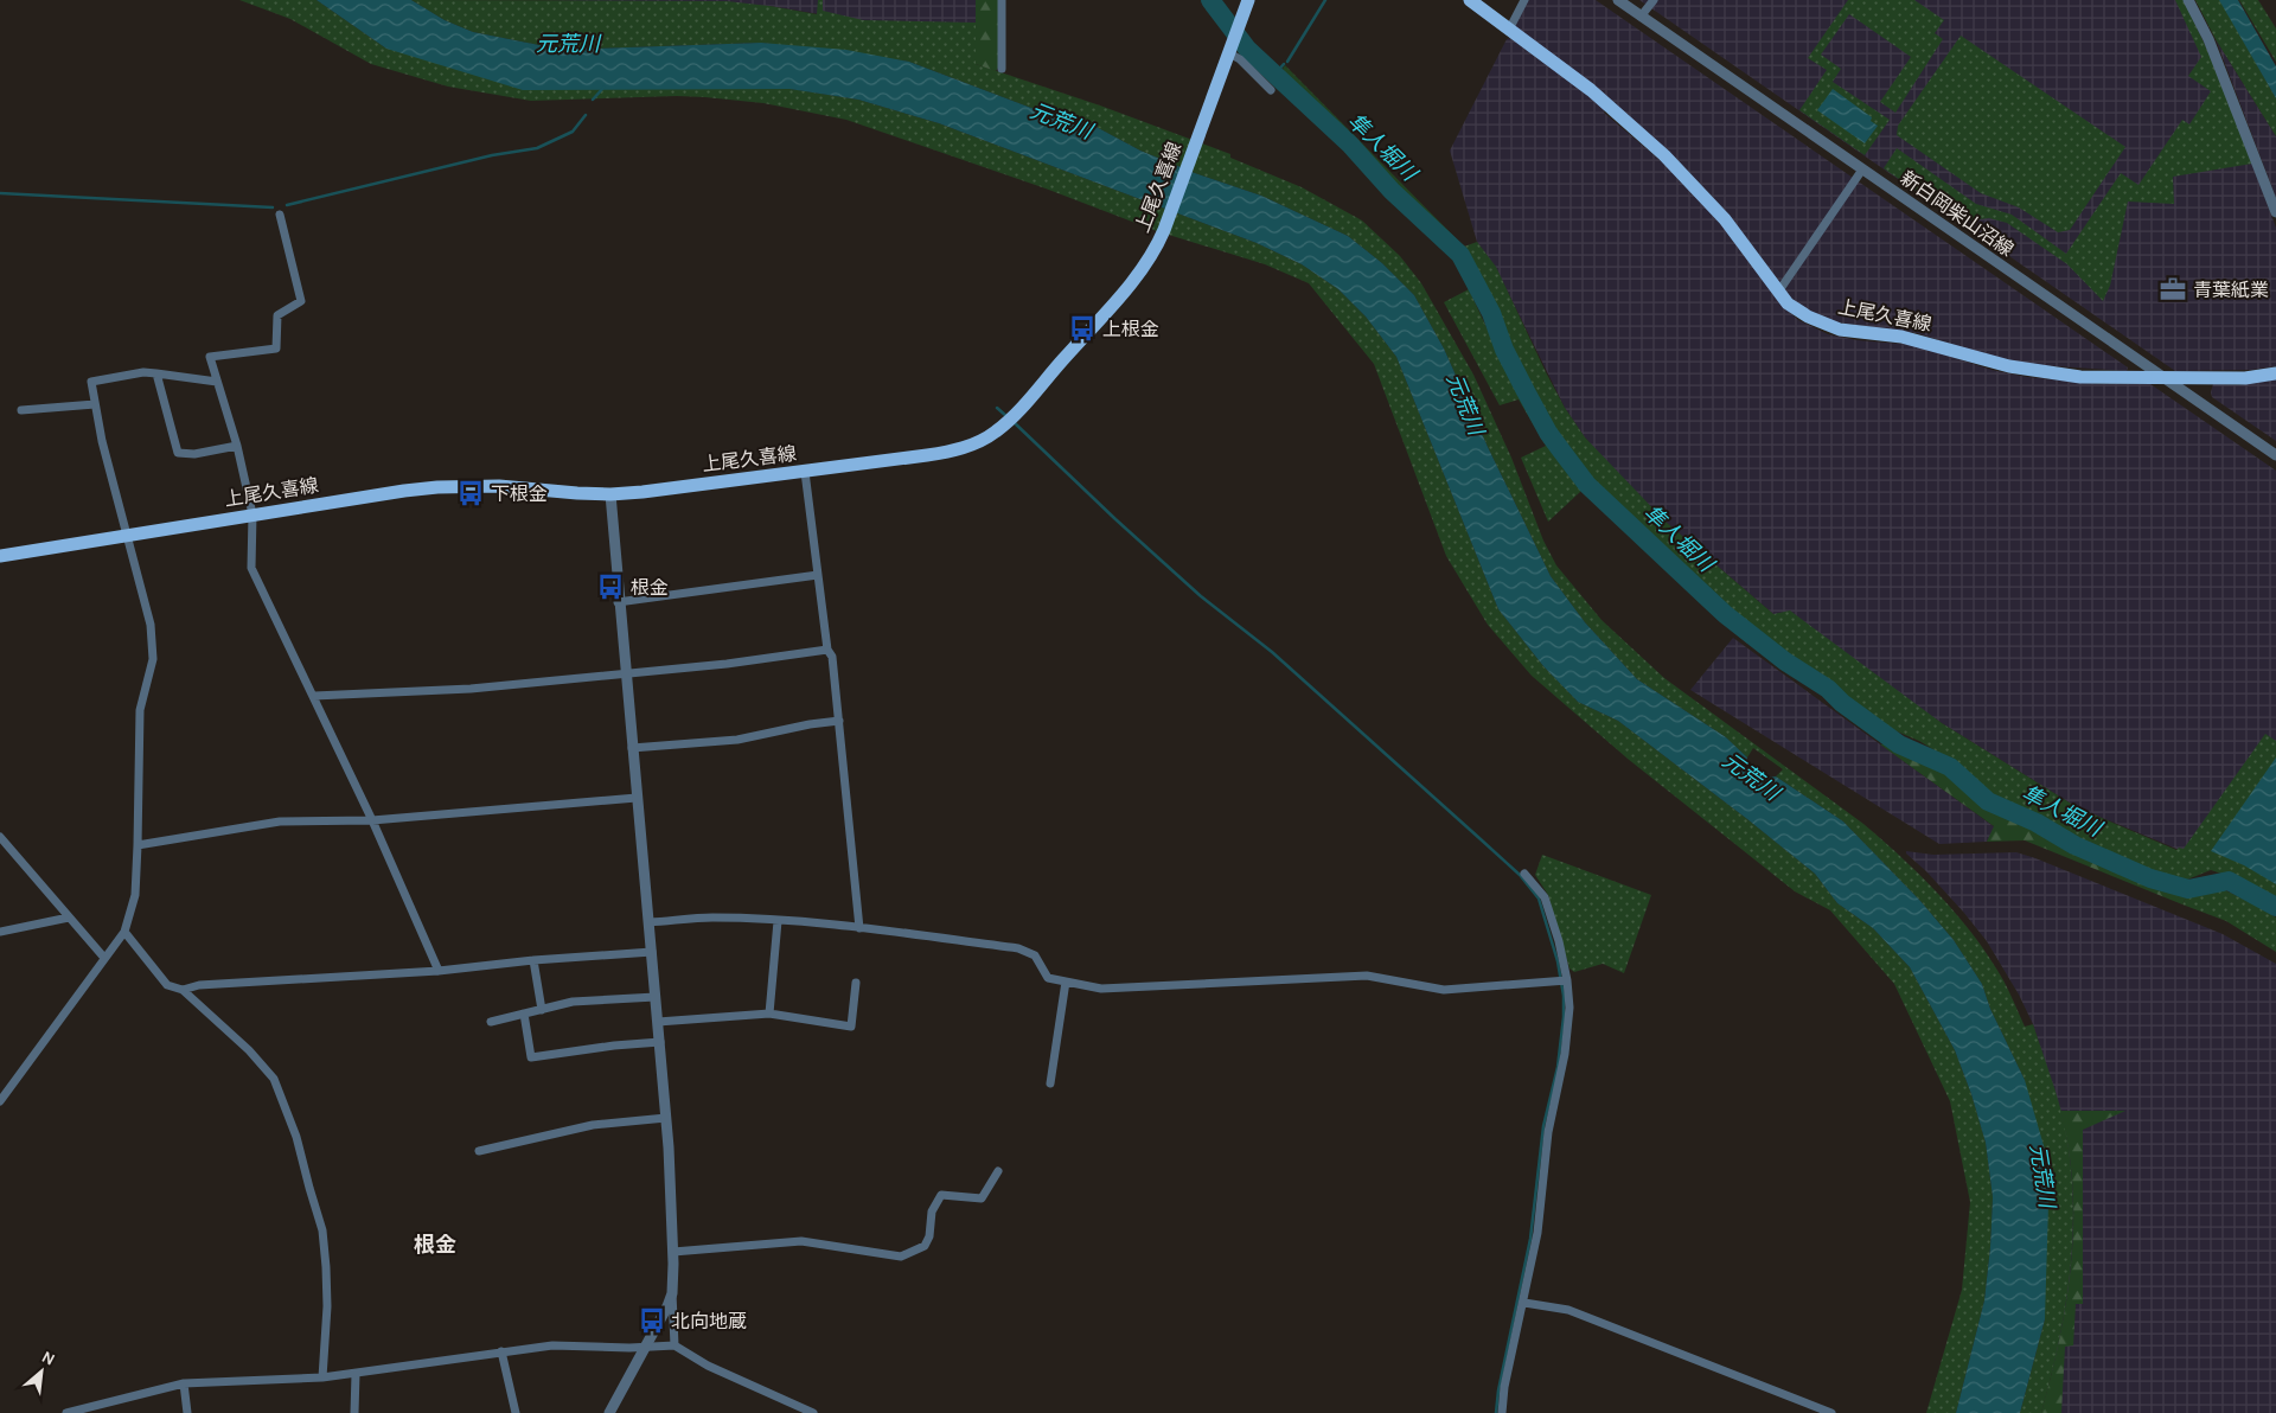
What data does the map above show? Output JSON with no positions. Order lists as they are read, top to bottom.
{
  "streets": {
    "main road": ["上尾久喜線"],
    "street": ["新白岡柴山沼線"]
  },
  "crossings": [
    ["上尾久喜線", "新白岡柴山沼線"]
  ],
  "districts": ["根金"],
  "water": ["元荒川", "隼人堀川"],
  "places": {
    "office": ["青葉紙業"],
    "bus stop": [
      "上根金",
      "下根金",
      "根金",
      "北向地蔵"
    ]
  },
  "north": "top right"
}
